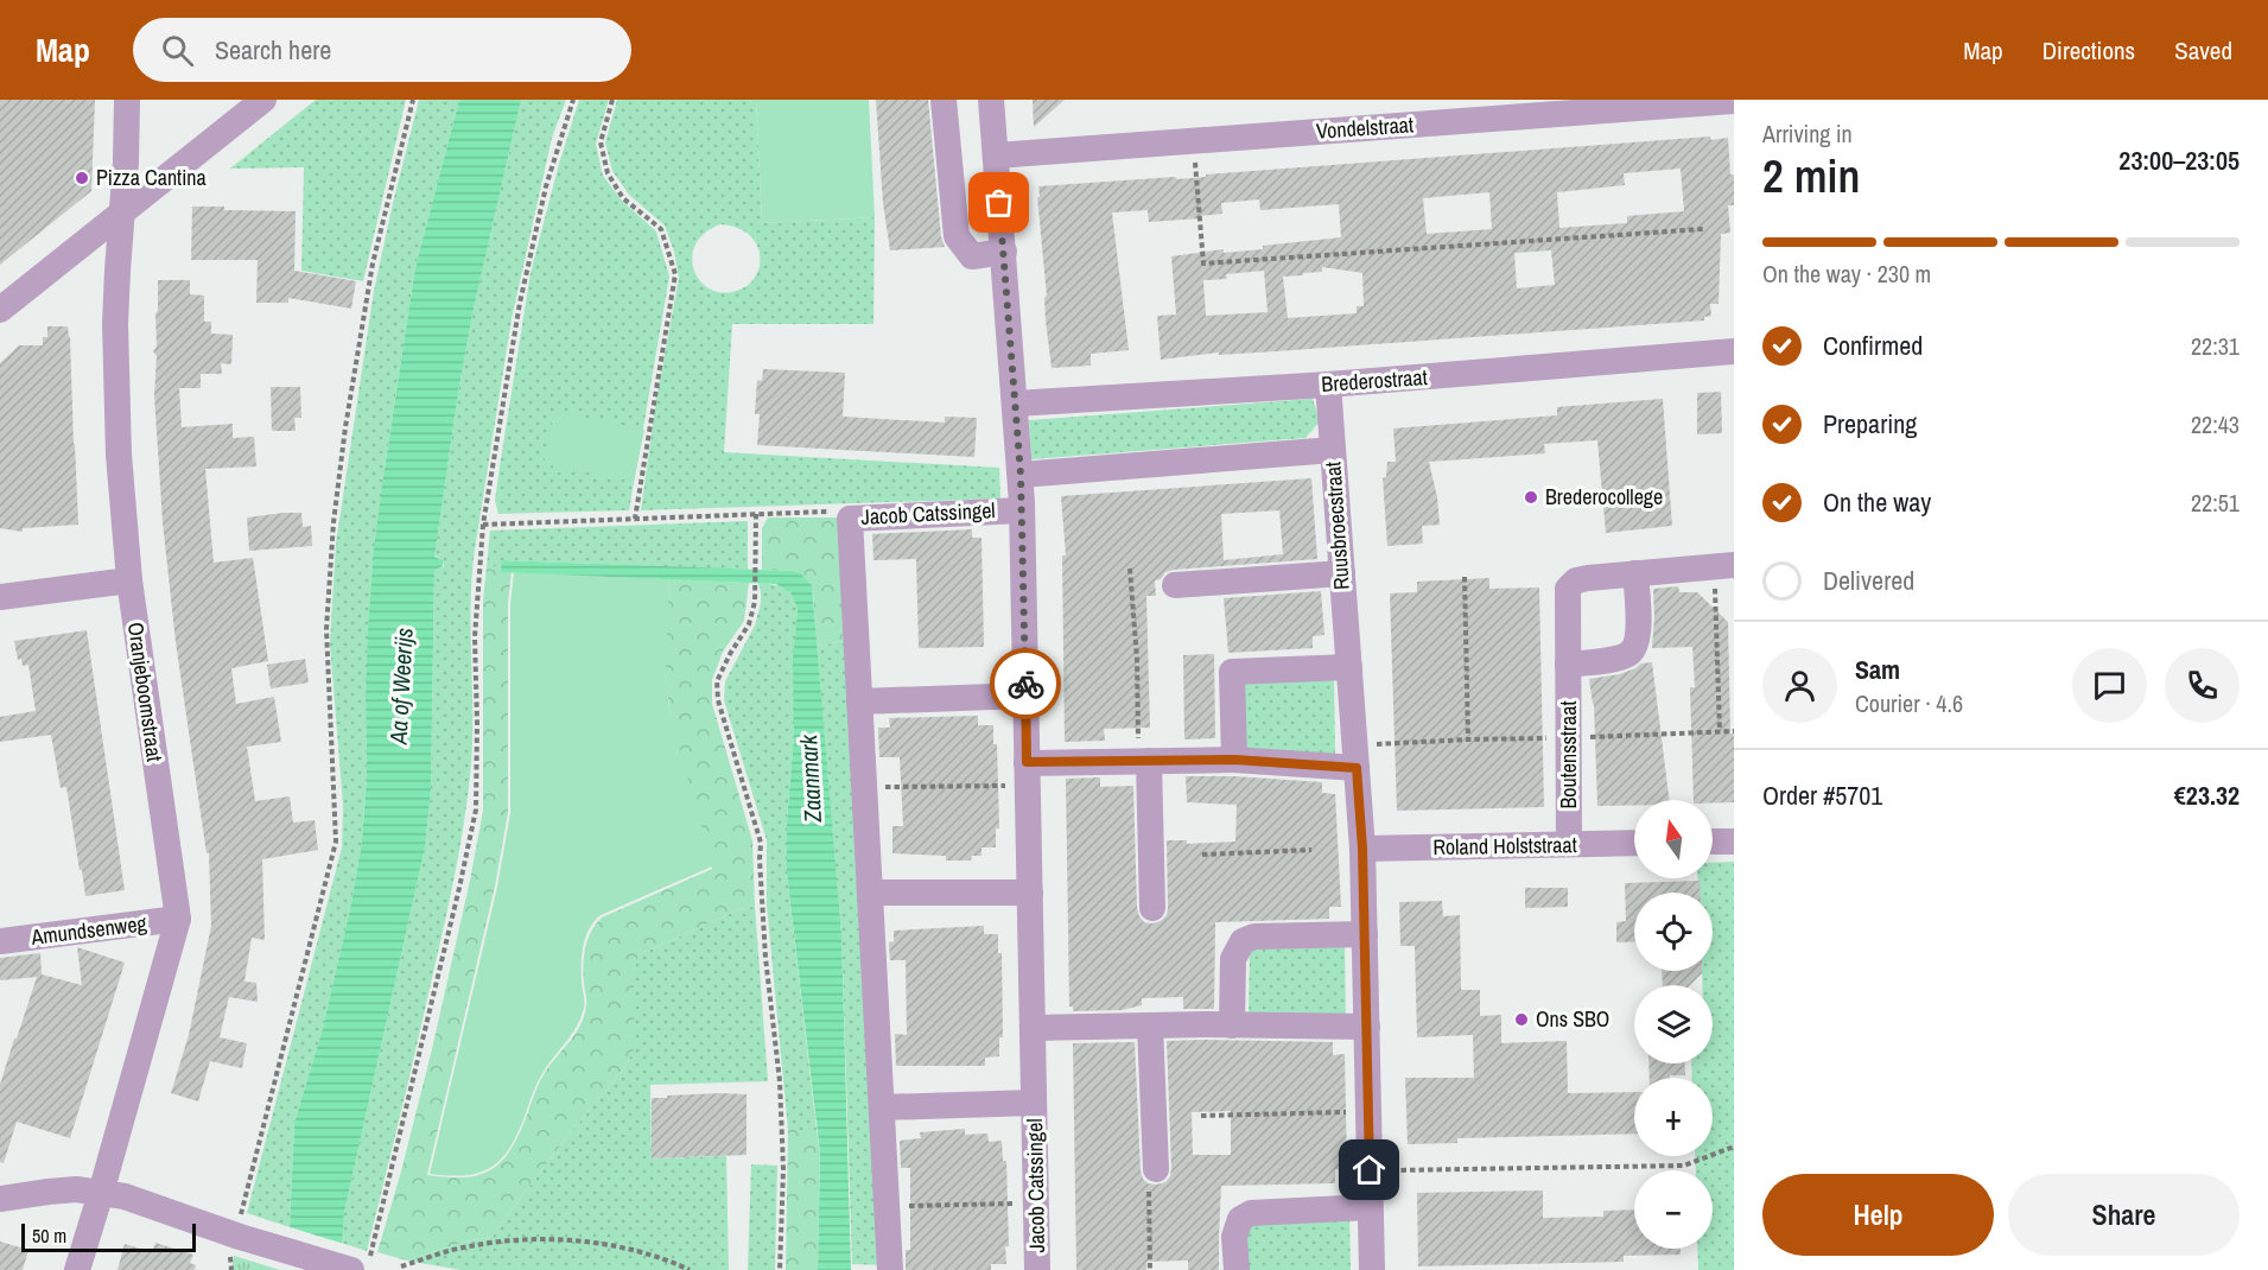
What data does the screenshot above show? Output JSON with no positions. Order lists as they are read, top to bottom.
{
  "streets": {
    "street": [
      "Vondelstraat",
      "Brederostraat",
      "Jacob Catssingel",
      "Ruusbroecstraat",
      "Oranjeboomstraat",
      "Boutensstraat",
      "Roland Holststraat",
      "Amundsenweg"
    ]
  },
  "crossings": [
    ["Vondelstraat", "Jacob Catssingel"],
    ["Brederostraat", "Jacob Catssingel"],
    ["Brederostraat", "Ruusbroecstraat"],
    ["Ruusbroecstraat", "Roland Holststraat"],
    ["Oranjeboomstraat", "Amundsenweg"],
    ["Boutensstraat", "Roland Holststraat"]
  ],
  "water": ["Aa of Weerijs", "Zaanmark"],
  "places": ["Pizza Cantina", "Brederocollege", "Ons SBO"],
  "scale_bar": "50 m",
  "north": "top",
  "page": {
    "header": "Map",
    "search": "Search here",
    "nav": ["Map", "Directions", "Saved"],
    "heading": ["2 min", "Arriving in", "23:00–23:05"],
    "panel": [
      "Sam",
      "Courier · 4.6",
      "Order #5701",
      "€23.32"
    ],
    "bar": "On the way · 230 m",
    "list": [
      ["Confirmed", "22:31"],
      ["Preparing", "22:43"],
      ["On the way", "22:51"],
      "Delivered"
    ],
    "map_buttons": ["+", "−"],
    "buttons": ["Help", "Share"],
    "scale": "50 m"
  }
}
